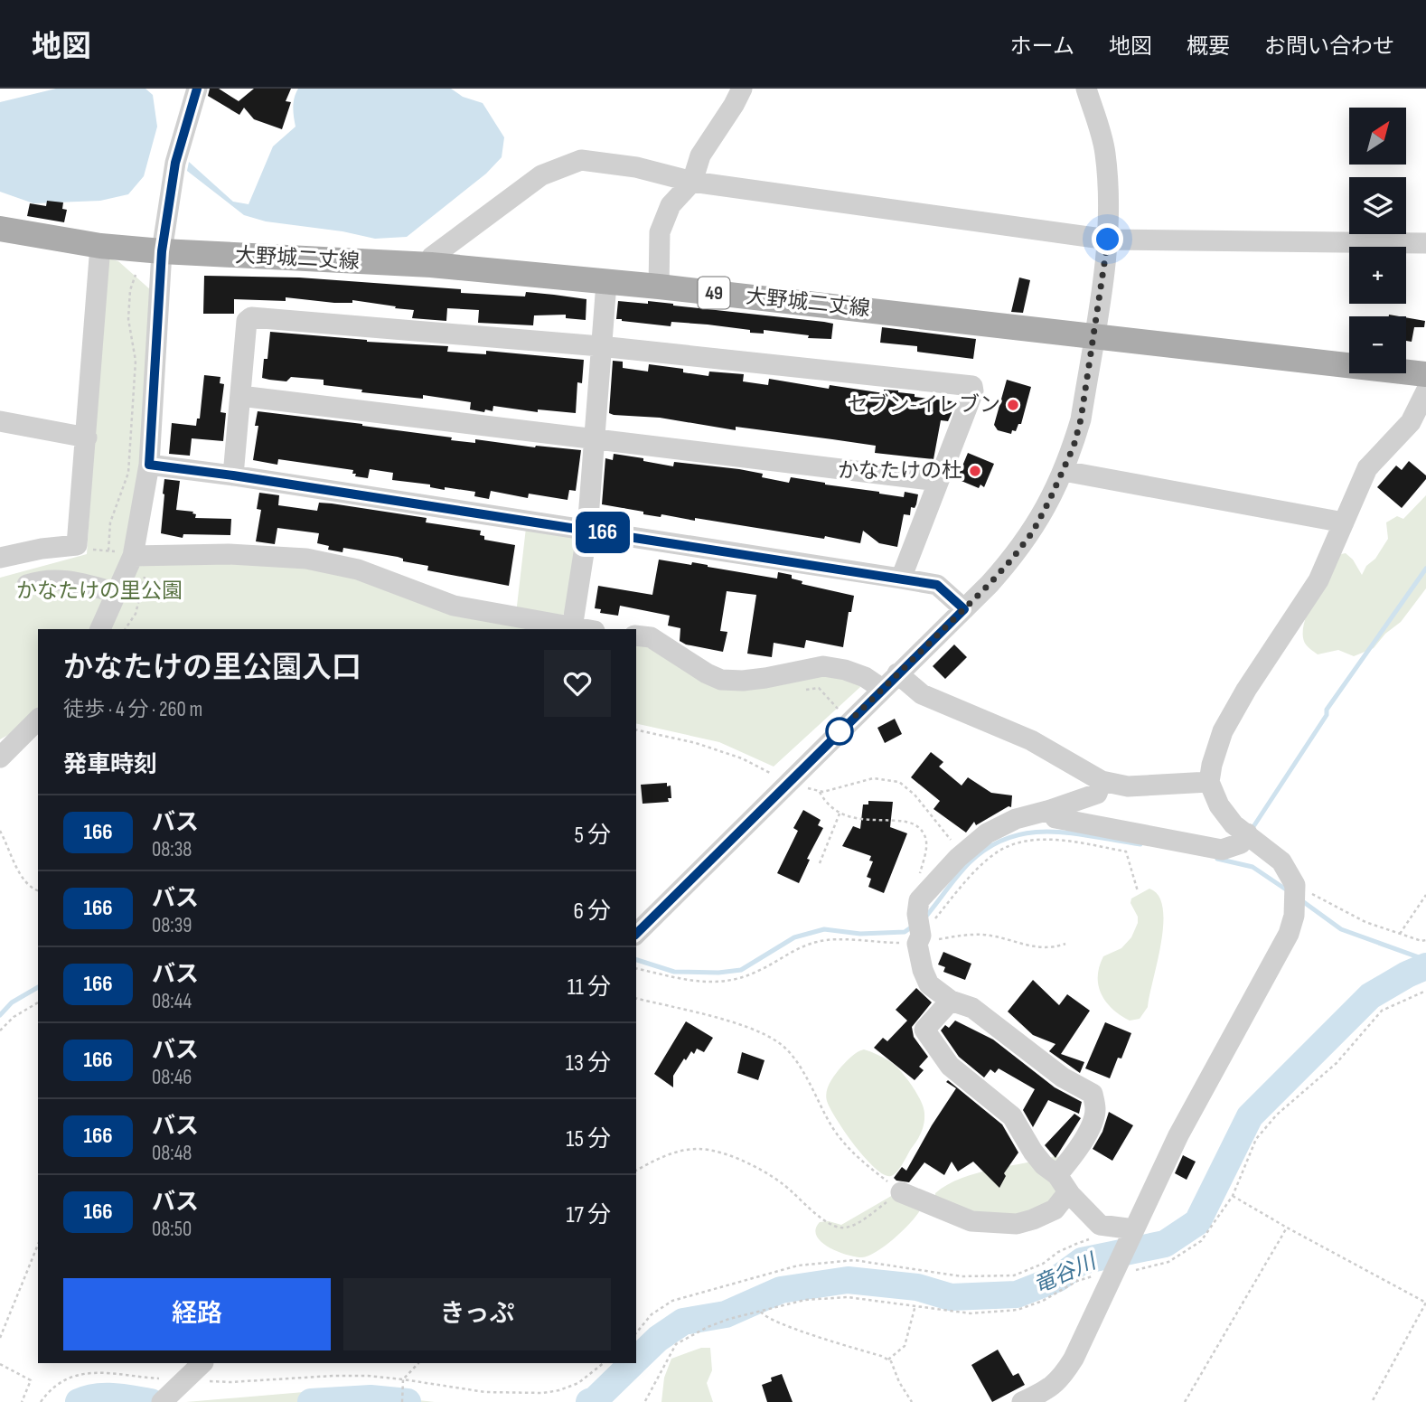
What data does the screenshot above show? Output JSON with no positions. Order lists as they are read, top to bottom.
{
  "streets": {
    "main road": ["大野城二丈線", "49"]
  },
  "water": ["竜谷川"],
  "parks": ["かなたけの里公園"],
  "places": ["セブン-イレブン", "かなたけの杜"],
  "lines": ["bus line 166"],
  "north": "top right",
  "page": {
    "header": "地図",
    "nav": [
      "ホーム",
      "地図",
      "概要",
      "お問い合わせ"
    ],
    "on_map": "166",
    "map_buttons": ["+", "−"],
    "heading": [
      ["かなたけの里公園入口", "徒歩 · 4 分 · 260 m"],
      "発車時刻"
    ],
    "list": [
      {
        "mark": "166",
        "name": "バス",
        "note": "08:38",
        "value": "5 分"
      },
      {
        "mark": "166",
        "name": "バス",
        "note": "08:39",
        "value": "6 分"
      },
      {
        "mark": "166",
        "name": "バス",
        "note": "08:44",
        "value": "11 分"
      },
      {
        "mark": "166",
        "name": "バス",
        "note": "08:46",
        "value": "13 分"
      },
      {
        "mark": "166",
        "name": "バス",
        "note": "08:48",
        "value": "15 分"
      },
      {
        "mark": "166",
        "name": "バス",
        "note": "08:50",
        "value": "17 分"
      }
    ],
    "buttons": ["経路", "きっぷ"]
  }
}
